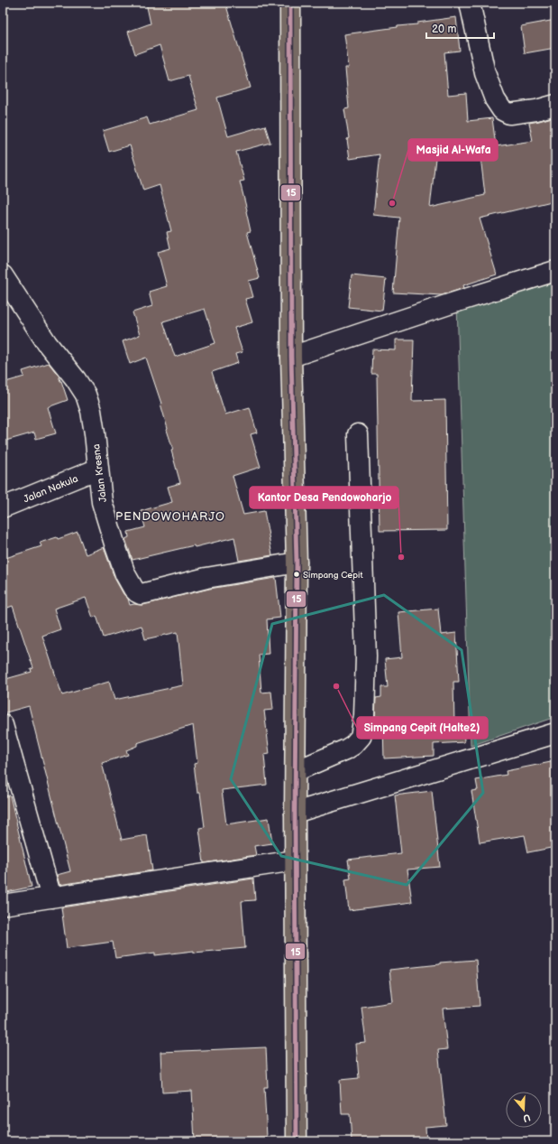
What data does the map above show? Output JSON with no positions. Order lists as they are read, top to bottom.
{
  "streets": {
    "street": ["Jalan Kresna", "Jalan Nakula"]
  },
  "crossings": [
    ["Jalan Kresna", "Jalan Nakula"]
  ],
  "districts": ["PENDOWOHARJO"],
  "places": [
    "Masjid Al-Wafa",
    "Kantor Desa Pendowoharjo",
    "Simpang Cepit",
    "Simpang Cepit (Halte2)"
  ],
  "lines": ["transit line 15"],
  "scale_bar": "20 m",
  "north": "bottom"
}
